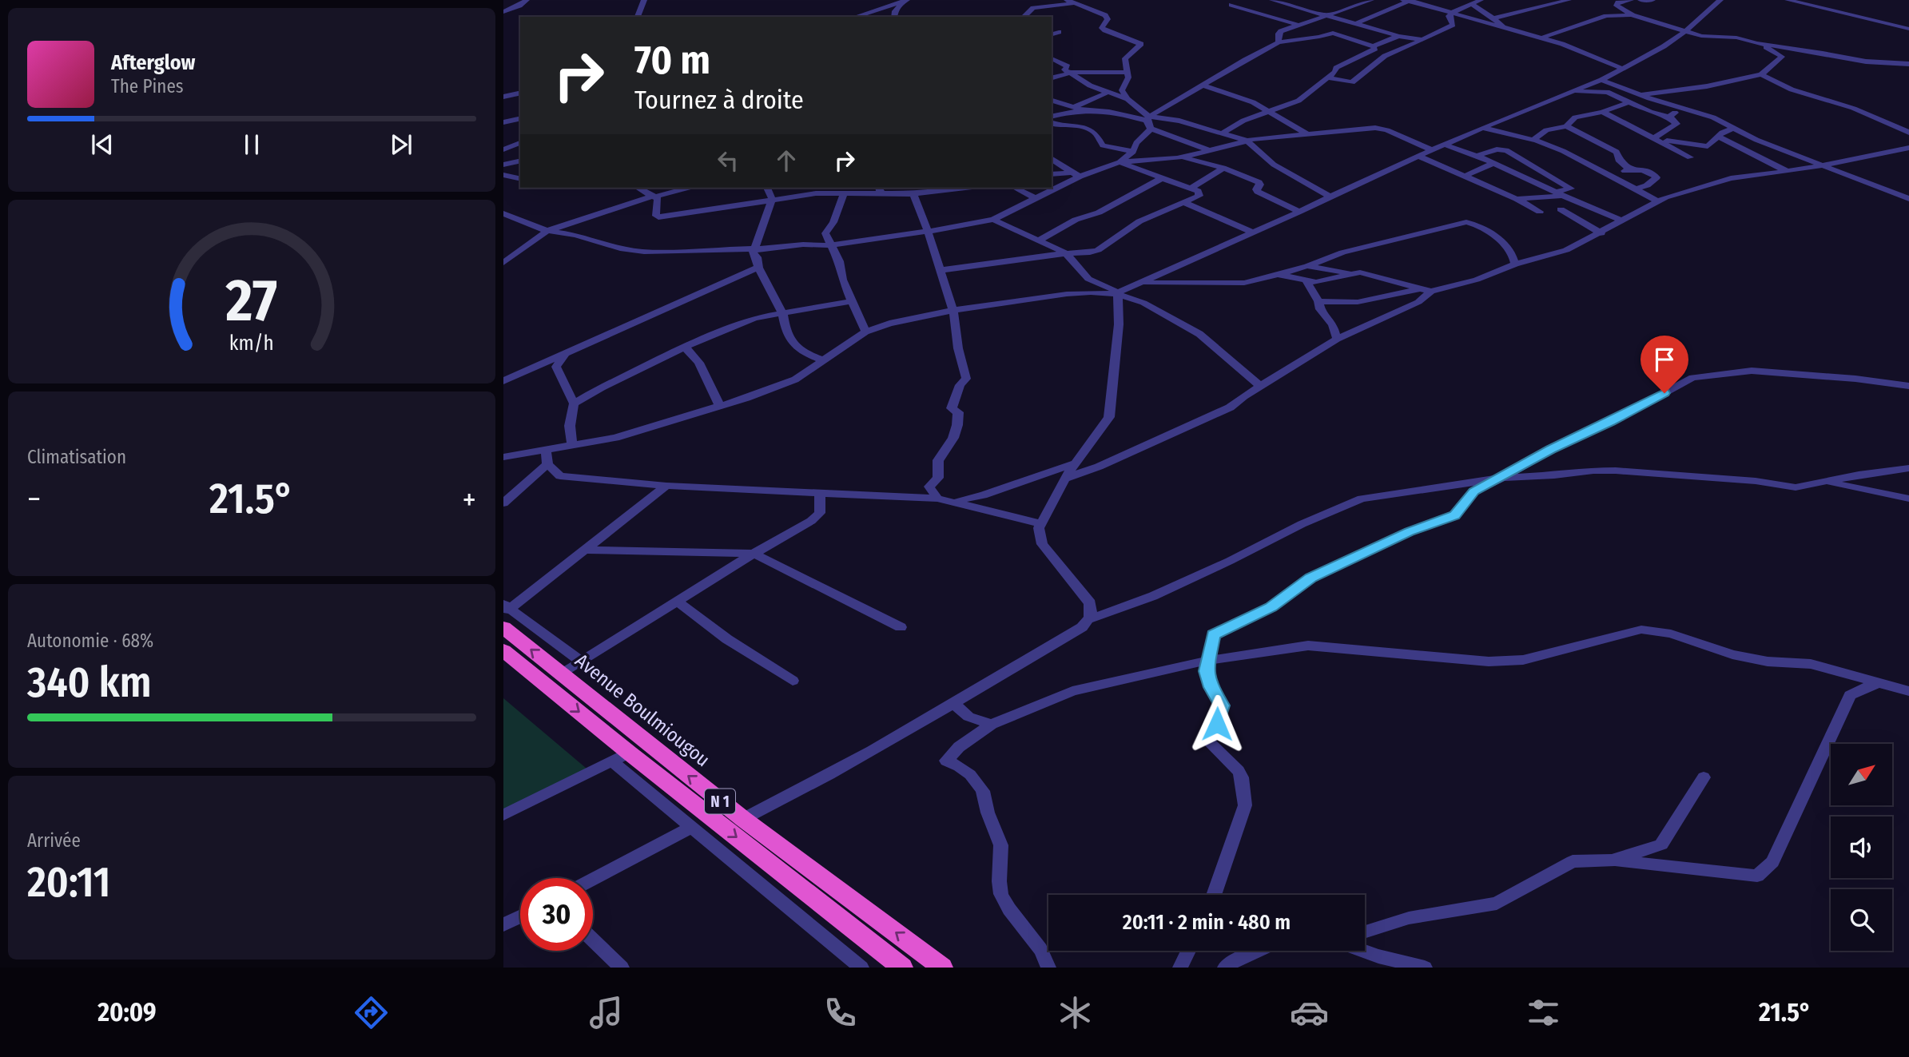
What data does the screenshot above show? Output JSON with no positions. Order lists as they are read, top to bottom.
{
  "streets": {
    "highway": ["Avenue Boulmiougou", "N 1"]
  },
  "north": "top right",
  "page": {
    "turn": ["70 m", "Tournez à droite"],
    "song": ["Afterglow", "The Pines"],
    "tile": [
      "Climatisation",
      ["Autonomie · 68%", "340 km"],
      ["Arrivée", "20:11"]
    ],
    "heat": ["−", "21.5°", "+"],
    "limit": "30",
    "trip": "20:11 · 2 min · 480 m",
    "tabs": ["20:09", "21.5°"],
    "gauge": ["27", "km/h"]
  }
}
